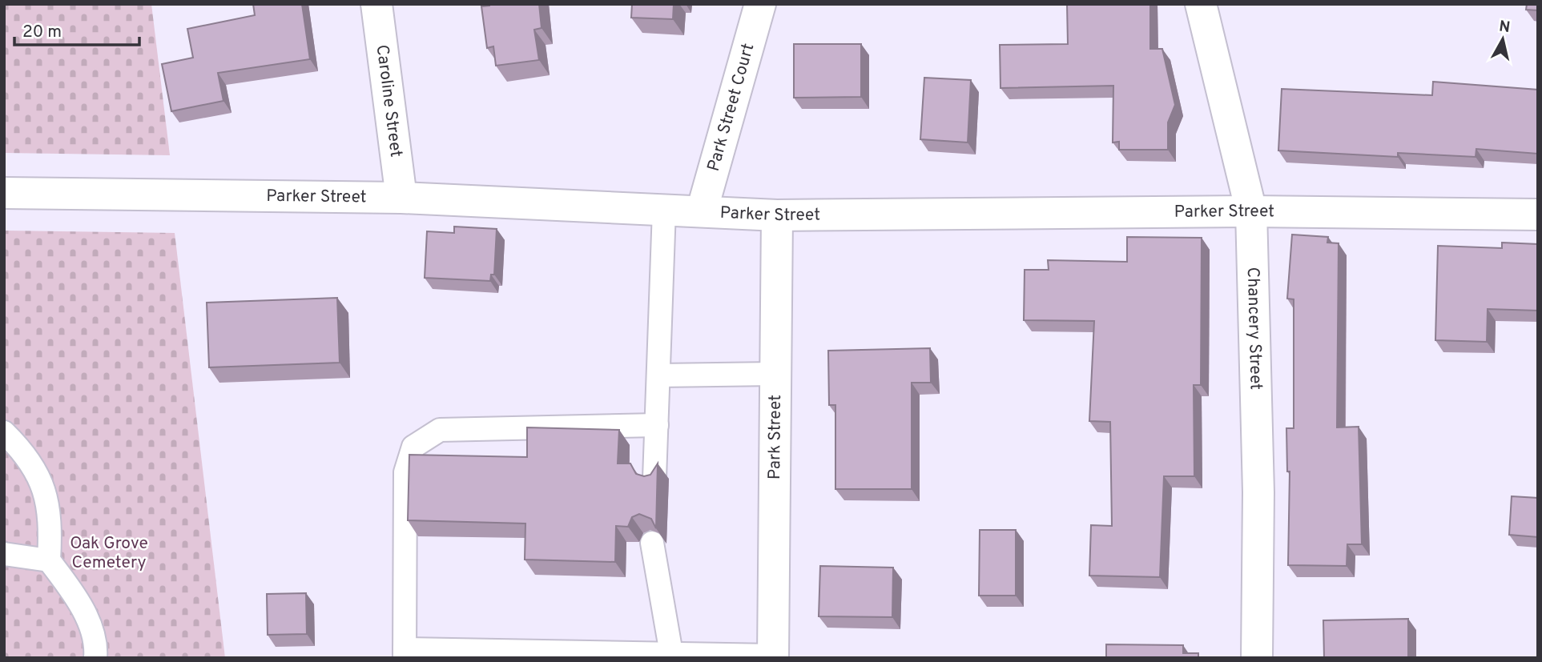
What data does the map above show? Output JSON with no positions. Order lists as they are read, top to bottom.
{
  "streets": {
    "main road": [
      "Caroline Street",
      "Park Street Court",
      "Parker Street",
      "Chancery Street",
      "Park Street"
    ]
  },
  "crossings": [
    ["Caroline Street", "Parker Street"],
    ["Park Street Court", "Parker Street"],
    ["Parker Street", "Chancery Street"],
    ["Parker Street", "Park Street"]
  ],
  "parks": ["Oak Grove Cemetery"],
  "scale_bar": "20 m",
  "north": "top"
}
